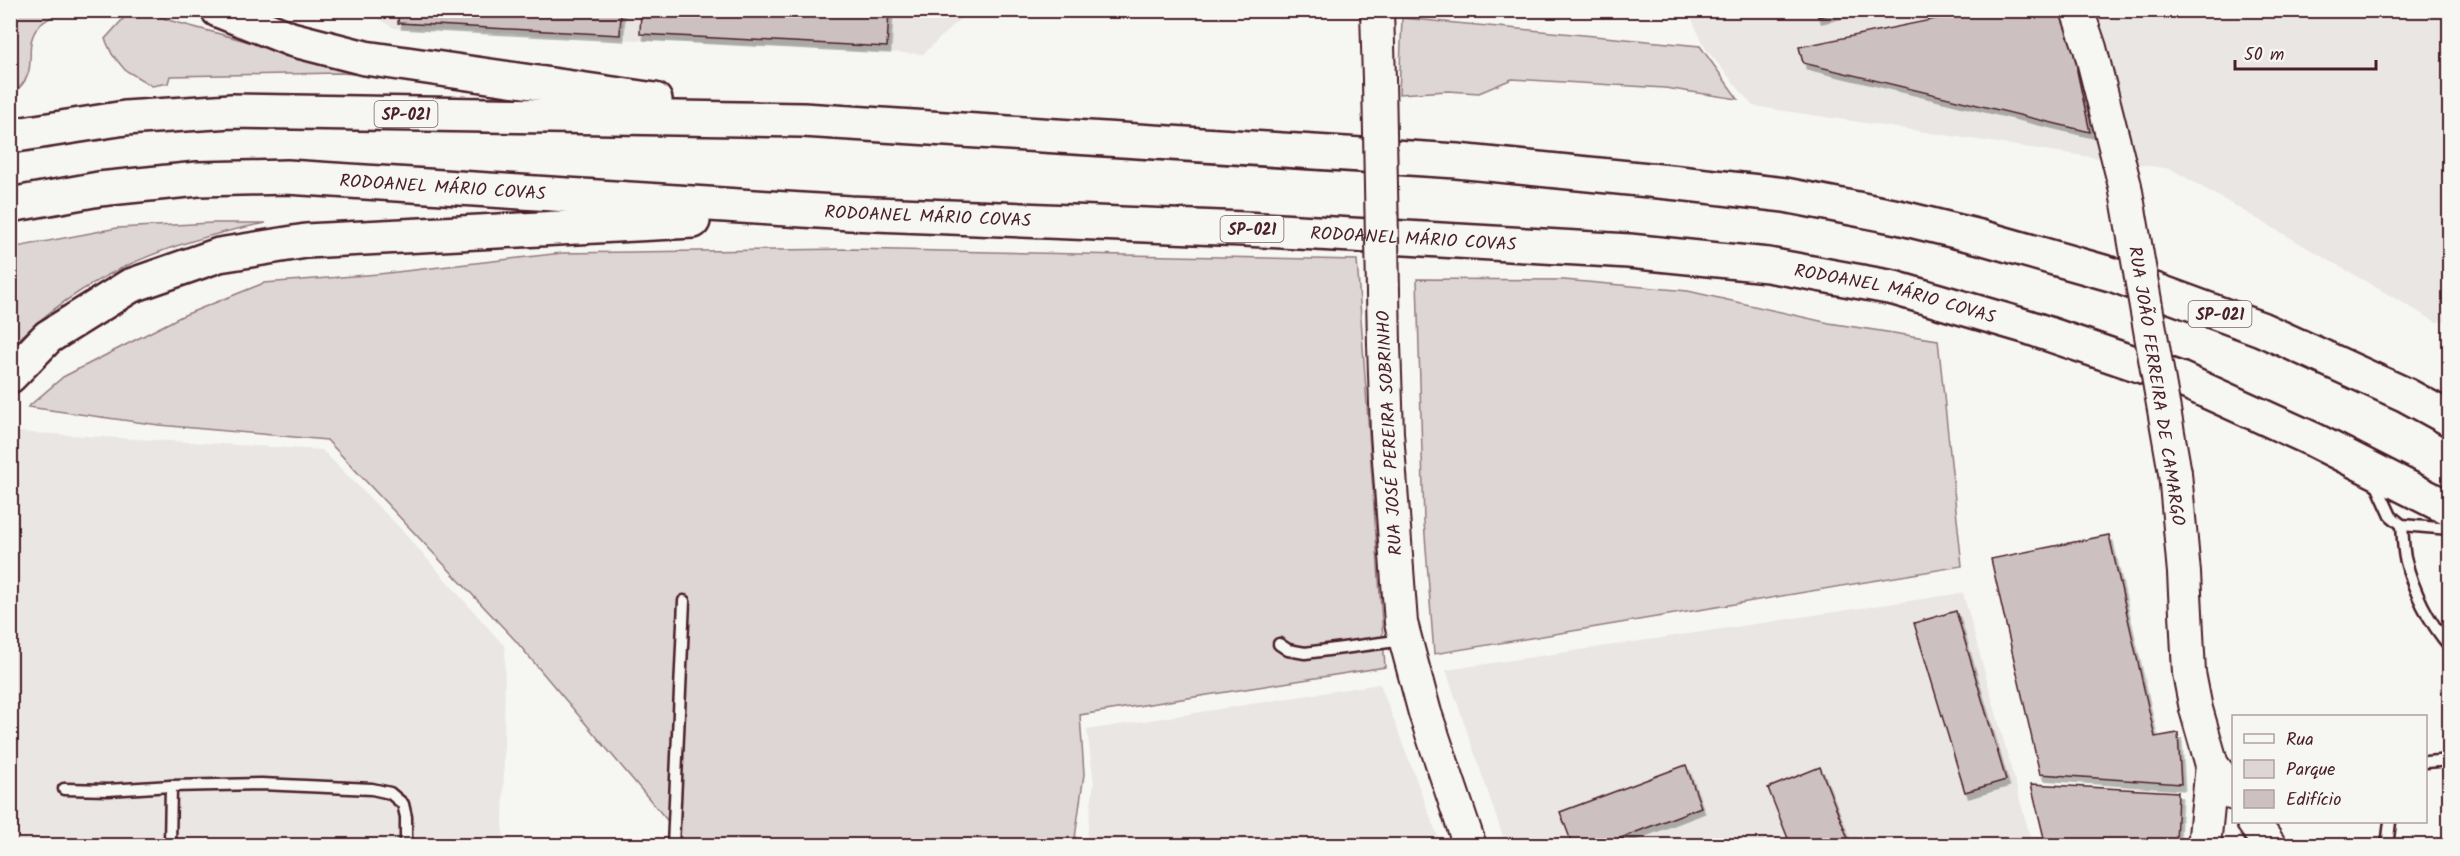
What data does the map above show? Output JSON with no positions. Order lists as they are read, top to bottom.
{
  "streets": {
    "highway": ["SP-021", "RODOANEL MÁRIO COVAS"],
    "street": ["RUA JOÃO FERREIRA DE CAMARGO", "RUA JOSÉ PEREIRA SOBRINHO"]
  },
  "legend": ["Rua", "Parque", "Edifício"],
  "scale_bar": "50 m"
}
